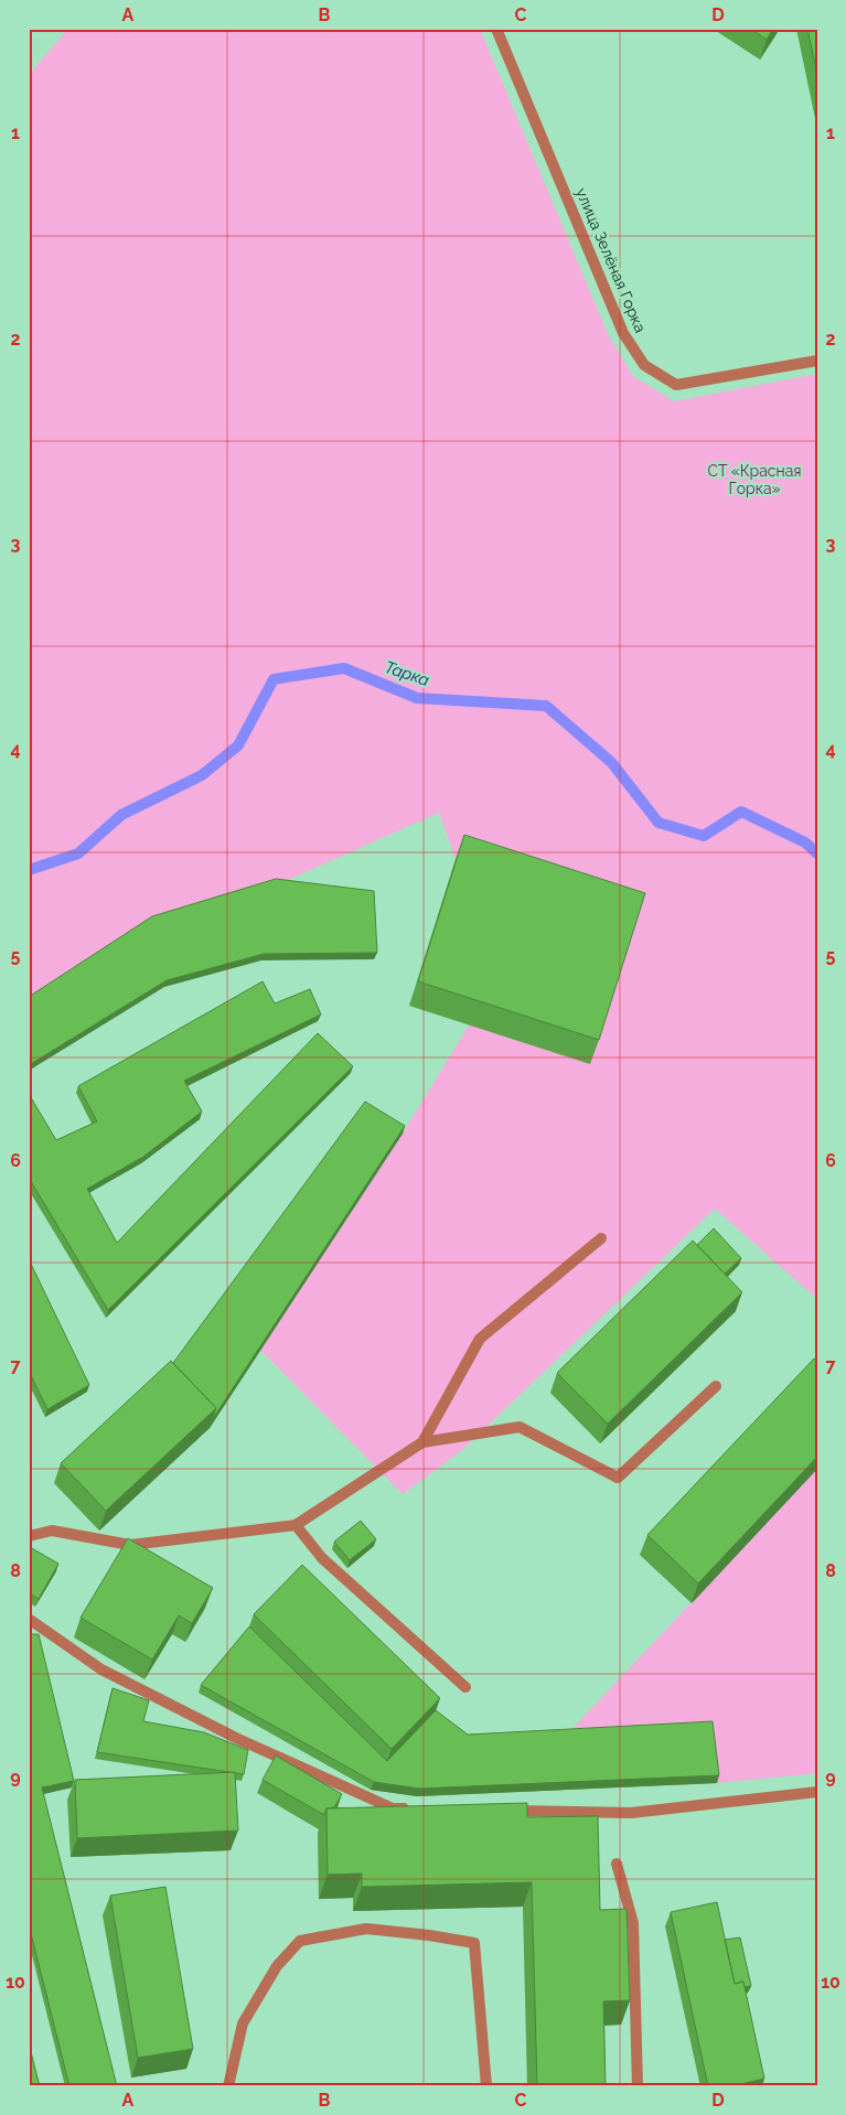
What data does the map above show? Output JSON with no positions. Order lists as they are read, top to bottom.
{
  "streets": {
    "street": ["улица Зелёная Горка"]
  },
  "water": ["Тарка"],
  "parks": ["СТ «Красная Горка»"],
  "grid": {
    "columns": [
      "A",
      "B",
      "C",
      "D"
    ],
    "rows": [
      "1",
      "2",
      "3",
      "4",
      "5",
      "6",
      "7",
      "8",
      "9",
      "10"
    ]
  }
}
